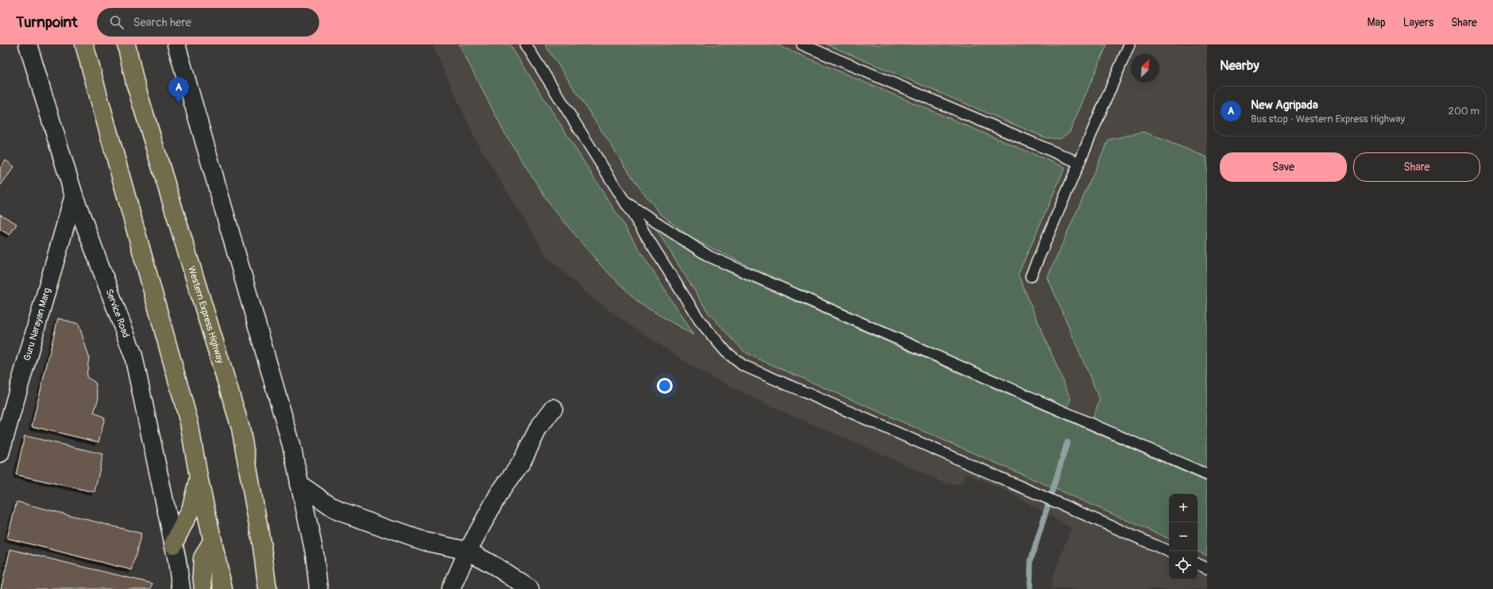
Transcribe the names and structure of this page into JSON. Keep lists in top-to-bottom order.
{
  "streets": {
    "highway": ["Western Express Highway"],
    "street": ["Service Road", "Guru Narayan Marg"]
  },
  "crossings": [
    ["Service Road", "Guru Narayan Marg"]
  ],
  "north": "top right",
  "page": {
    "header": "Turnpoint",
    "search": "Search here",
    "nav": ["Map", "Layers", "Share"],
    "heading": "Nearby",
    "pins": "A",
    "list": [
      {
        "mark": "A",
        "name": "New Agripada",
        "note": "Bus stop · Western Express Highway",
        "value": "200 m"
      }
    ],
    "buttons": ["Save", "Share"],
    "map_buttons": ["+", "−"]
  }
}
